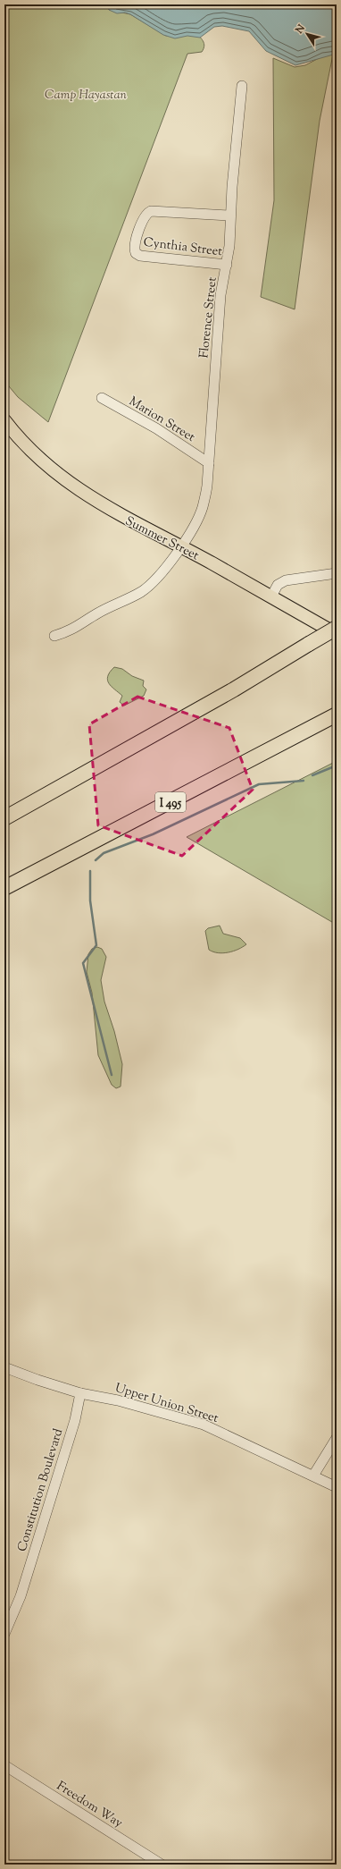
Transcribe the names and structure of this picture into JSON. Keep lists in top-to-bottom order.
{
  "streets": {
    "highway": ["I 495"],
    "main road": ["Summer Street"],
    "street": [
      "Cynthia Street",
      "Florence Street",
      "Marion Street",
      "Upper Union Street",
      "Constitution Boulevard",
      "Freedom Way"
    ]
  },
  "crossings": [
    ["Cynthia Street", "Florence Street"],
    ["Florence Street", "Marion Street"],
    ["Florence Street", "Summer Street"],
    ["Upper Union Street", "Constitution Boulevard"]
  ],
  "parks": ["Camp Hayastan"],
  "north": "top left"
}
